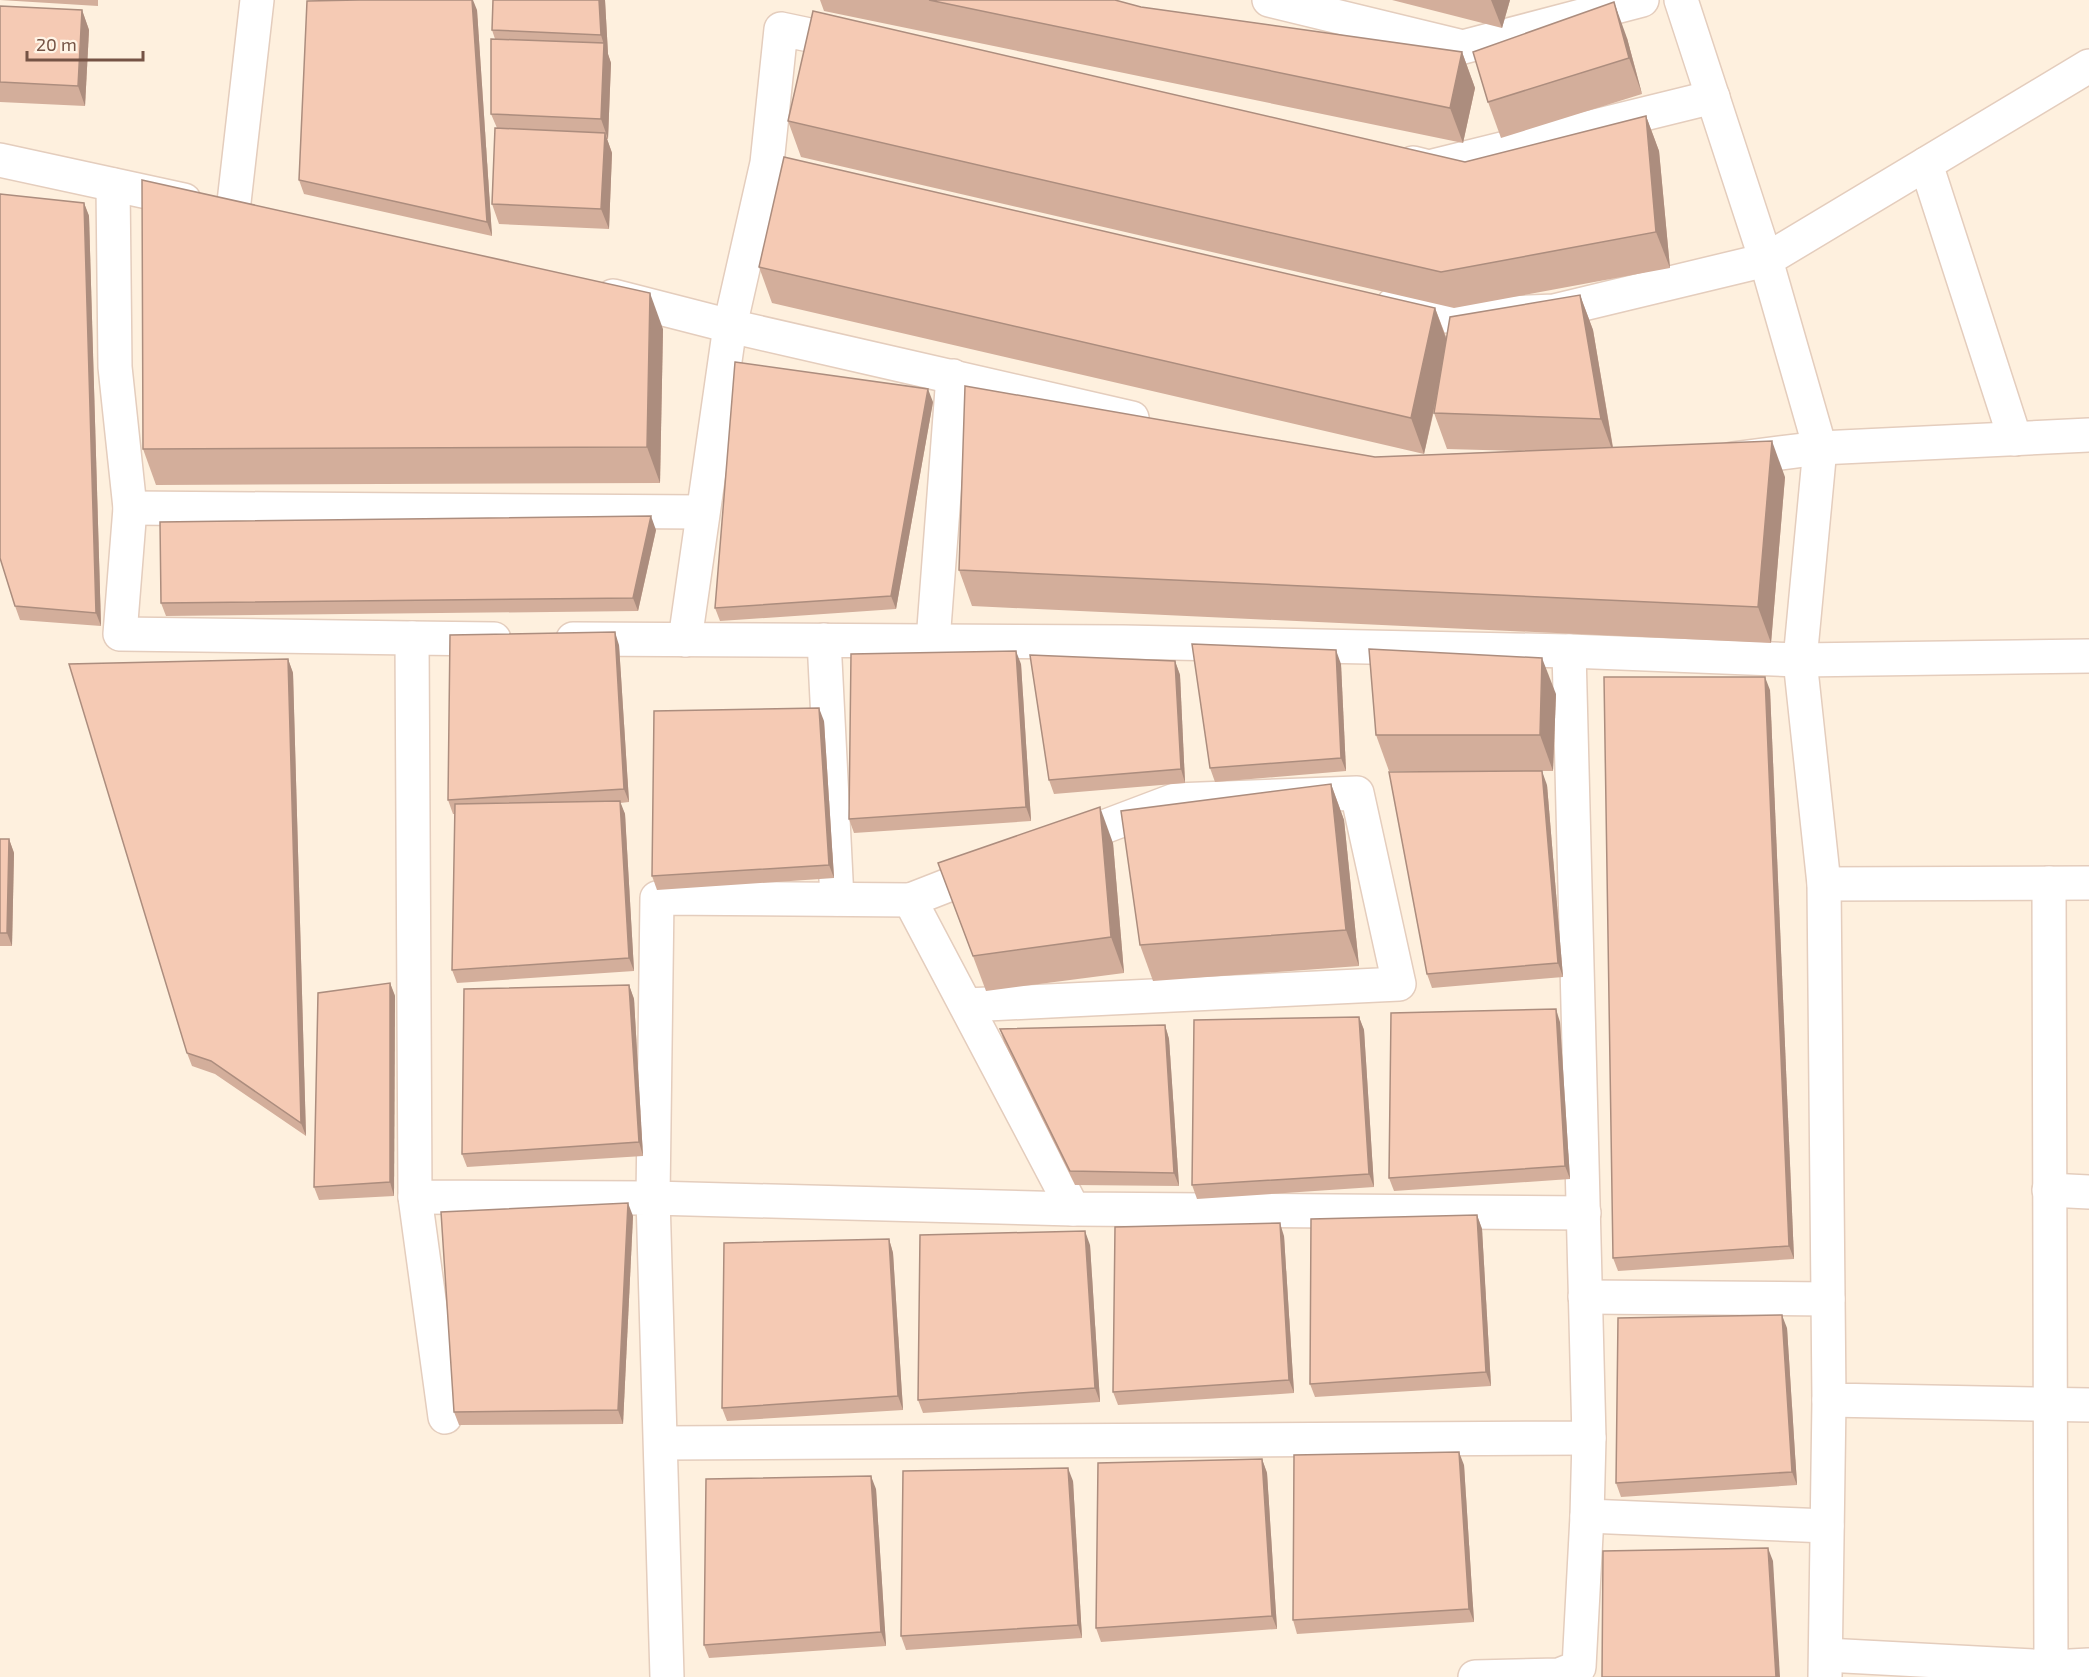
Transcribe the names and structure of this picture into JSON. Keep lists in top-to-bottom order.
{
  "scale_bar": "20 m"
}
